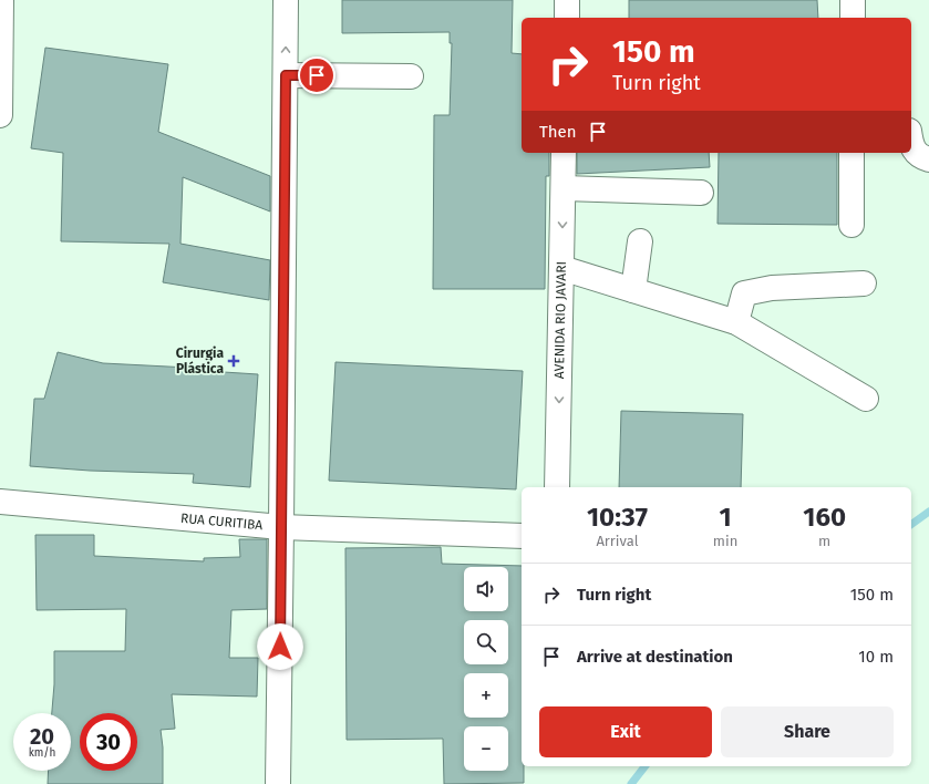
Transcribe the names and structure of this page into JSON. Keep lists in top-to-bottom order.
{
  "streets": {
    "street": ["AVENIDA RIO JAVARI", "RUA CURITIBA"]
  },
  "one_way": ["AVENIDA RIO JAVARI"],
  "places": {
    "health": ["Cirurgia Plástica"]
  },
  "page": {
    "turn": ["150 m", "Turn right"],
    "then": "Then",
    "eta": [
      "10:37",
      "Arrival",
      "1",
      "min",
      "160",
      "m"
    ],
    "list": [
      {
        "name": "Turn right",
        "value": "150 m"
      },
      {
        "name": "Arrive at destination",
        "value": "10 m"
      }
    ],
    "map_buttons": ["+", "−"],
    "buttons": ["Exit", "Share"],
    "speed": "20 km/h",
    "limit": "30"
  }
}
